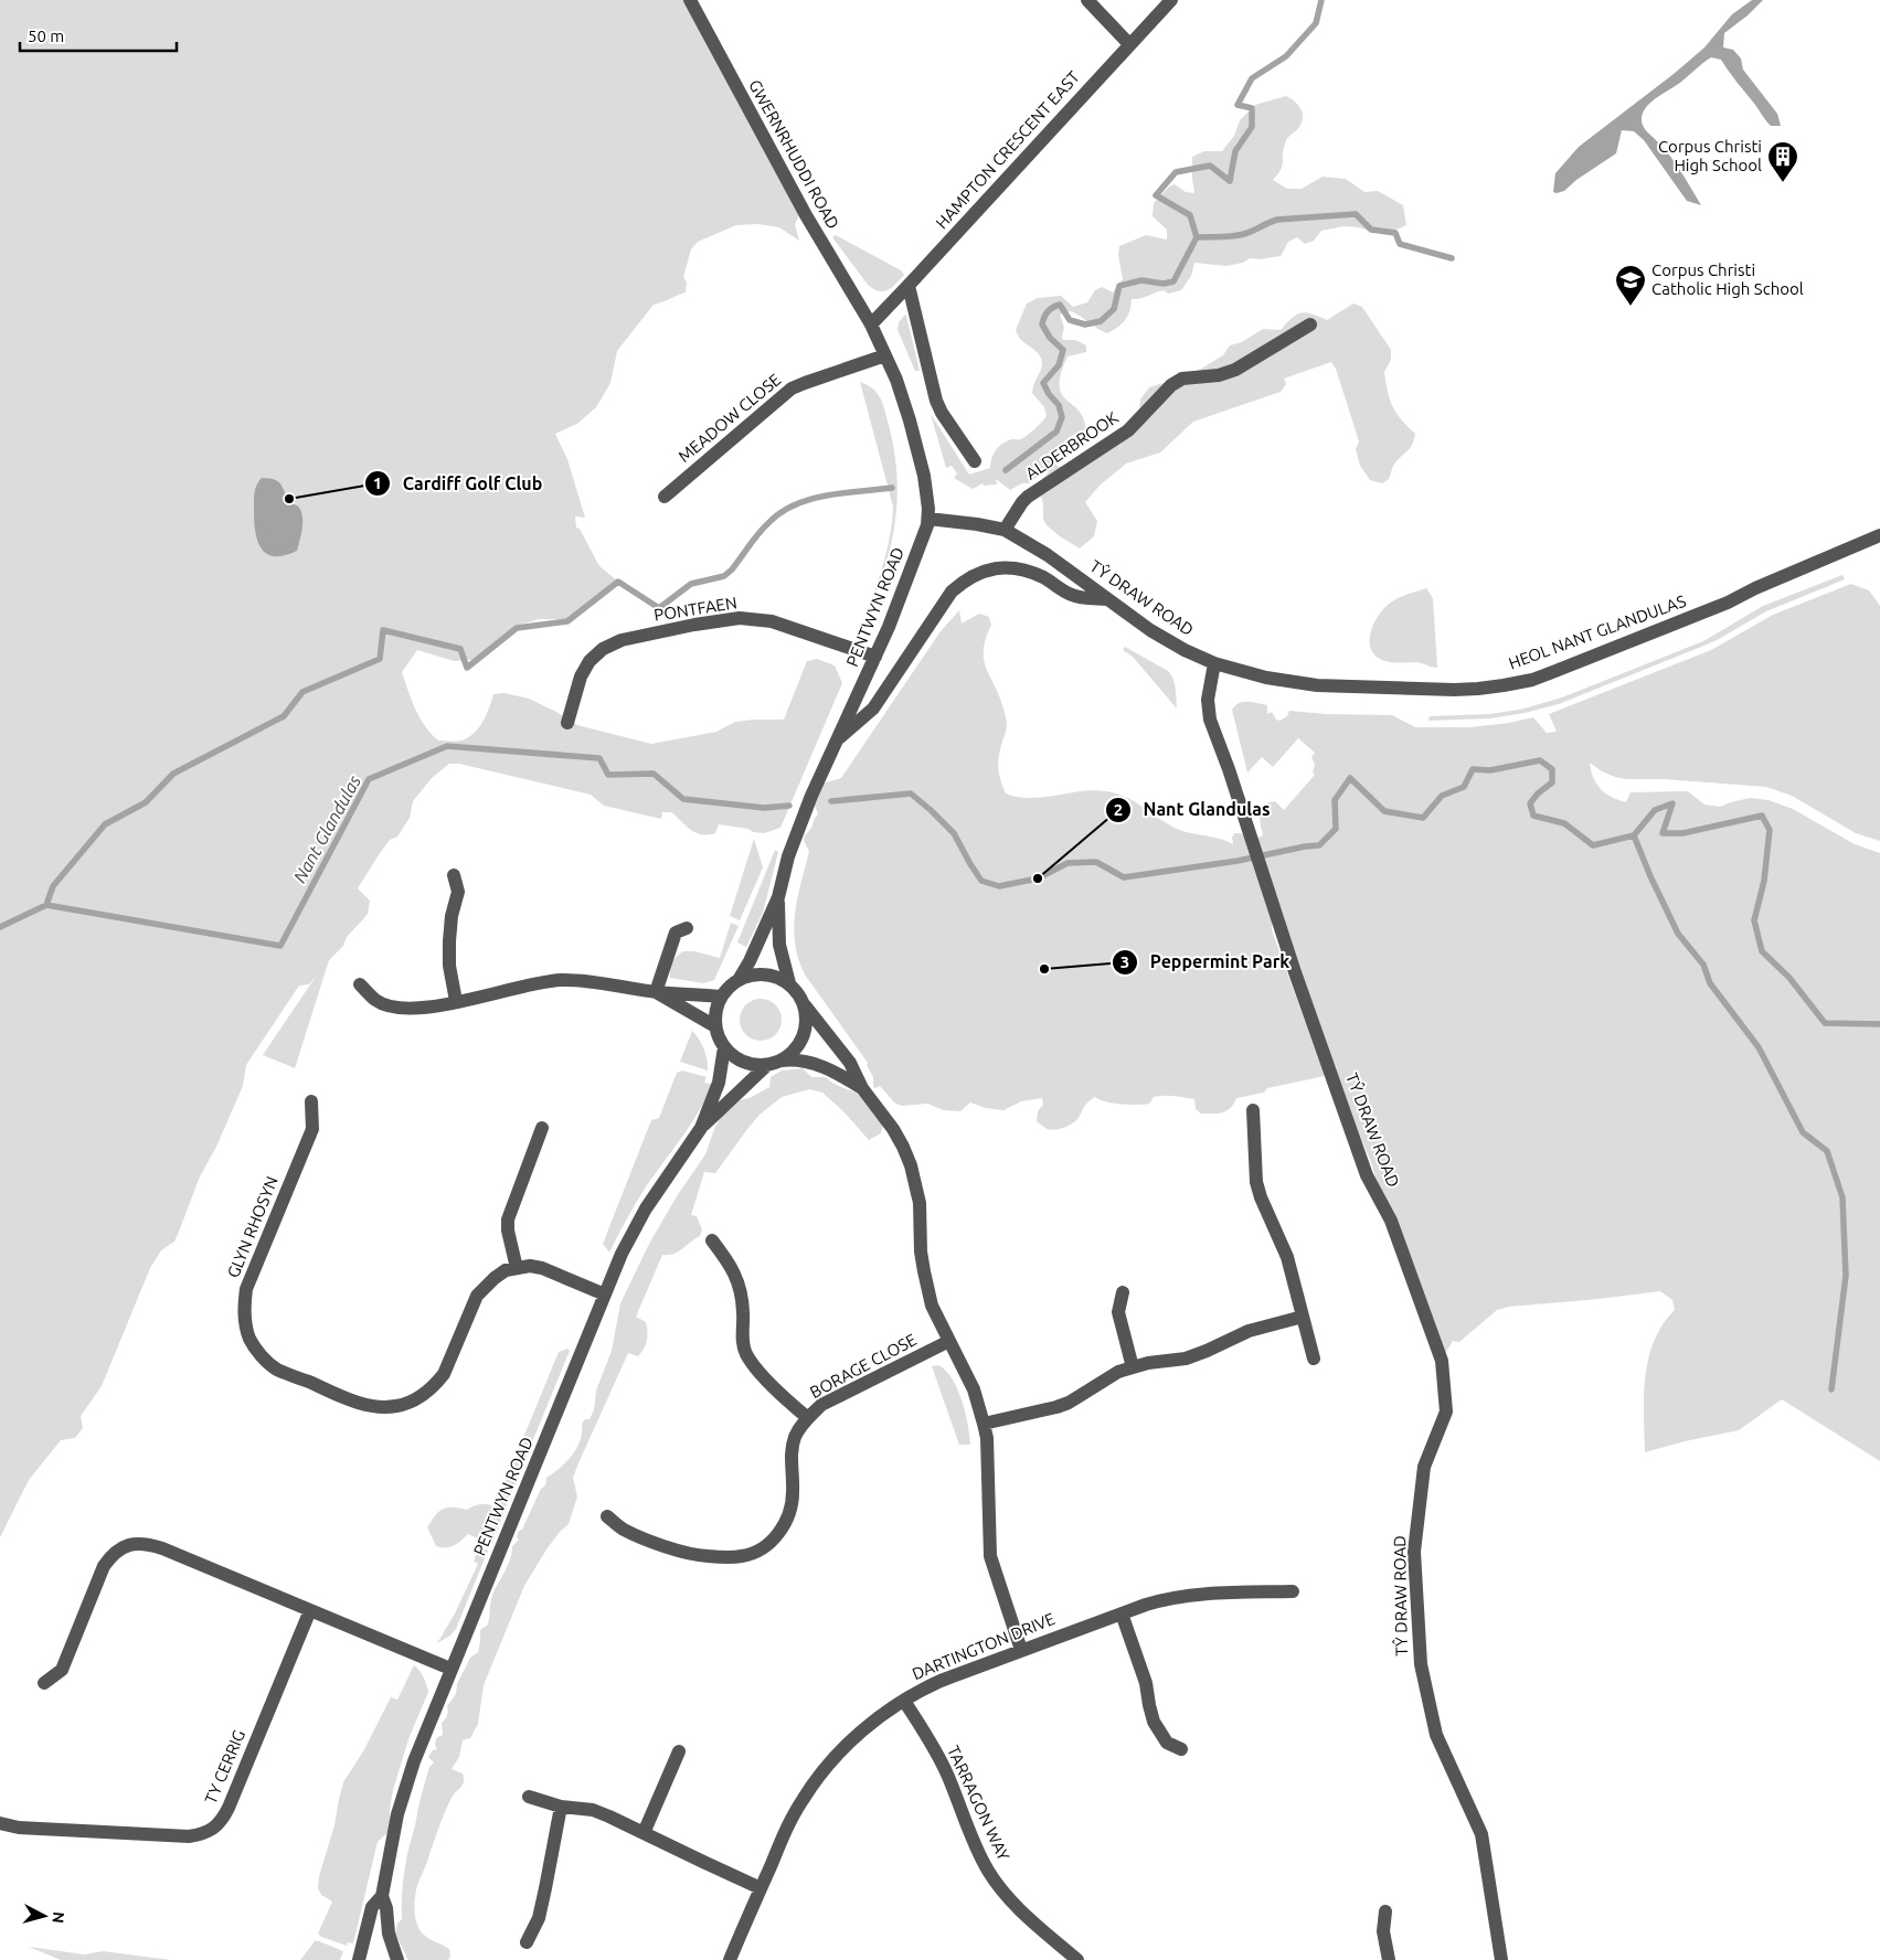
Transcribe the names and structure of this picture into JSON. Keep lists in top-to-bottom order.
{
  "streets": {
    "street": [
      "HAMPTON CRESCENT EAST",
      "GWERNRHUDDI ROAD",
      "MEADOW CLOSE",
      "ALDERBROOK",
      "TŶ DRAW ROAD",
      "PENTWYN ROAD",
      "PONTFAEN",
      "HEOL NANT GLANDULAS",
      "GLYN RHOSYN",
      "BORAGE CLOSE",
      "DARTINGTON DRIVE",
      "TY CERRIG",
      "TARRAGON WAY"
    ]
  },
  "crossings": [
    ["HAMPTON CRESCENT EAST", "GWERNRHUDDI ROAD"],
    ["HAMPTON CRESCENT EAST", "PENTWYN ROAD"],
    ["GWERNRHUDDI ROAD", "PENTWYN ROAD"],
    ["MEADOW CLOSE", "PENTWYN ROAD"],
    ["ALDERBROOK", "TŶ DRAW ROAD"],
    ["TŶ DRAW ROAD", "PENTWYN ROAD"],
    ["TŶ DRAW ROAD", "HEOL NANT GLANDULAS"],
    ["PENTWYN ROAD", "PONTFAEN"],
    ["PENTWYN ROAD", "GLYN RHOSYN"],
    ["DARTINGTON DRIVE", "TARRAGON WAY"]
  ],
  "water": ["Nant Glandulas"],
  "places": {
    "building": ["Corpus Christi High School"],
    "school or university": ["Corpus Christi Catholic High School"],
    "other": ["Cardiff Golf Club", "Nant Glandulas", "Peppermint Park"]
  },
  "scale_bar": "50 m",
  "north": "right"
}
